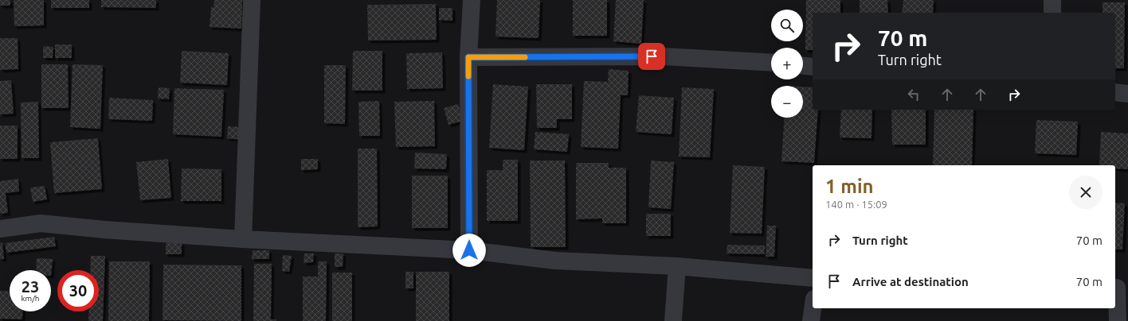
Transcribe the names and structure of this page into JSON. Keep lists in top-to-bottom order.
{
  "page": {
    "map_buttons": ["+", "−"],
    "turn": ["70 m", "Turn right"],
    "heading": ["1 min", "140 m · 15:09"],
    "list": [
      {
        "name": "Turn right",
        "value": "70 m"
      },
      {
        "name": "Arrive at destination",
        "value": "70 m"
      }
    ],
    "speed": "23 km/h",
    "limit": "30"
  }
}
